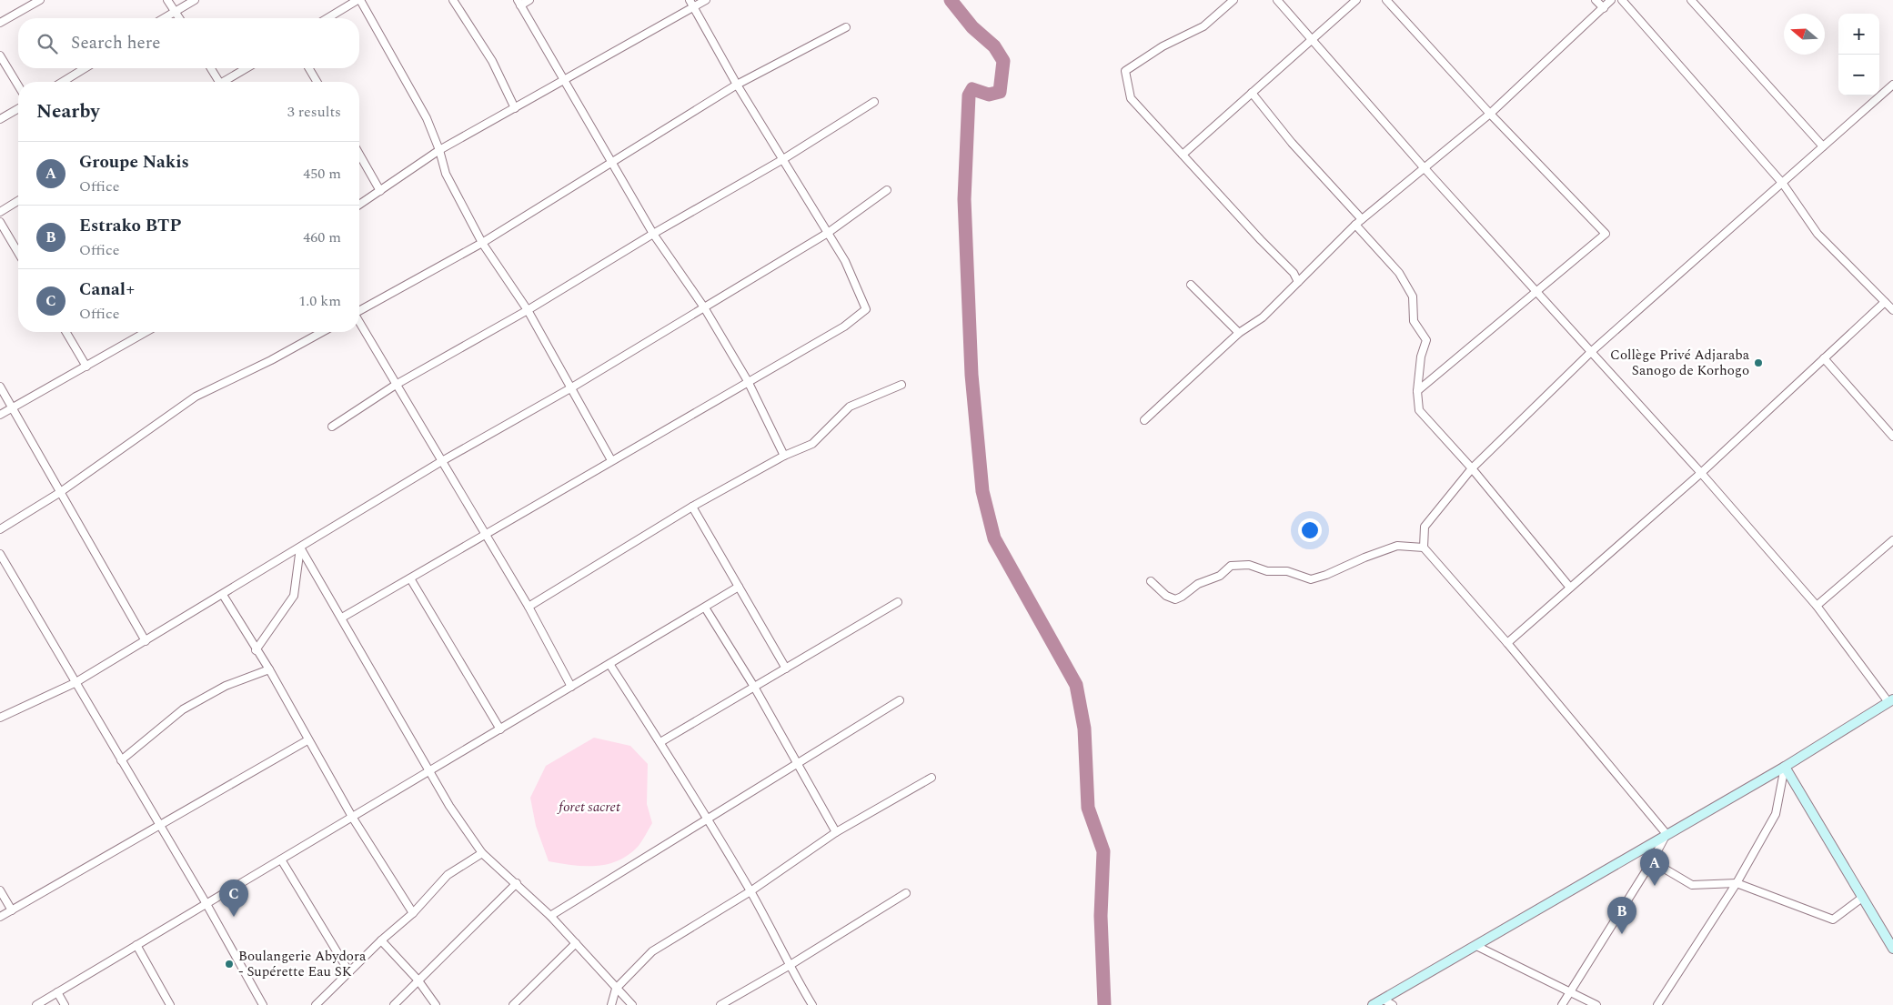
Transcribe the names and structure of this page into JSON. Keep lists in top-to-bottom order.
{
  "parks": ["foret sacret"],
  "places": ["Collège Privé Adjaraba Sanogo de Korhogo", "Boulangerie Abydora - Supérette Eau SK"],
  "north": "left",
  "page": {
    "map_buttons": ["+", "−"],
    "search": "Search here",
    "heading": ["Nearby", "3 results"],
    "list": [
      {
        "mark": "A",
        "name": "Groupe Nakis",
        "note": "Office",
        "value": "450 m"
      },
      {
        "mark": "B",
        "name": "Estrako BTP",
        "note": "Office",
        "value": "460 m"
      },
      {
        "mark": "C",
        "name": "Canal+",
        "note": "Office",
        "value": "1.0 km"
      }
    ],
    "pins": ["A", "C", "B"]
  }
}
